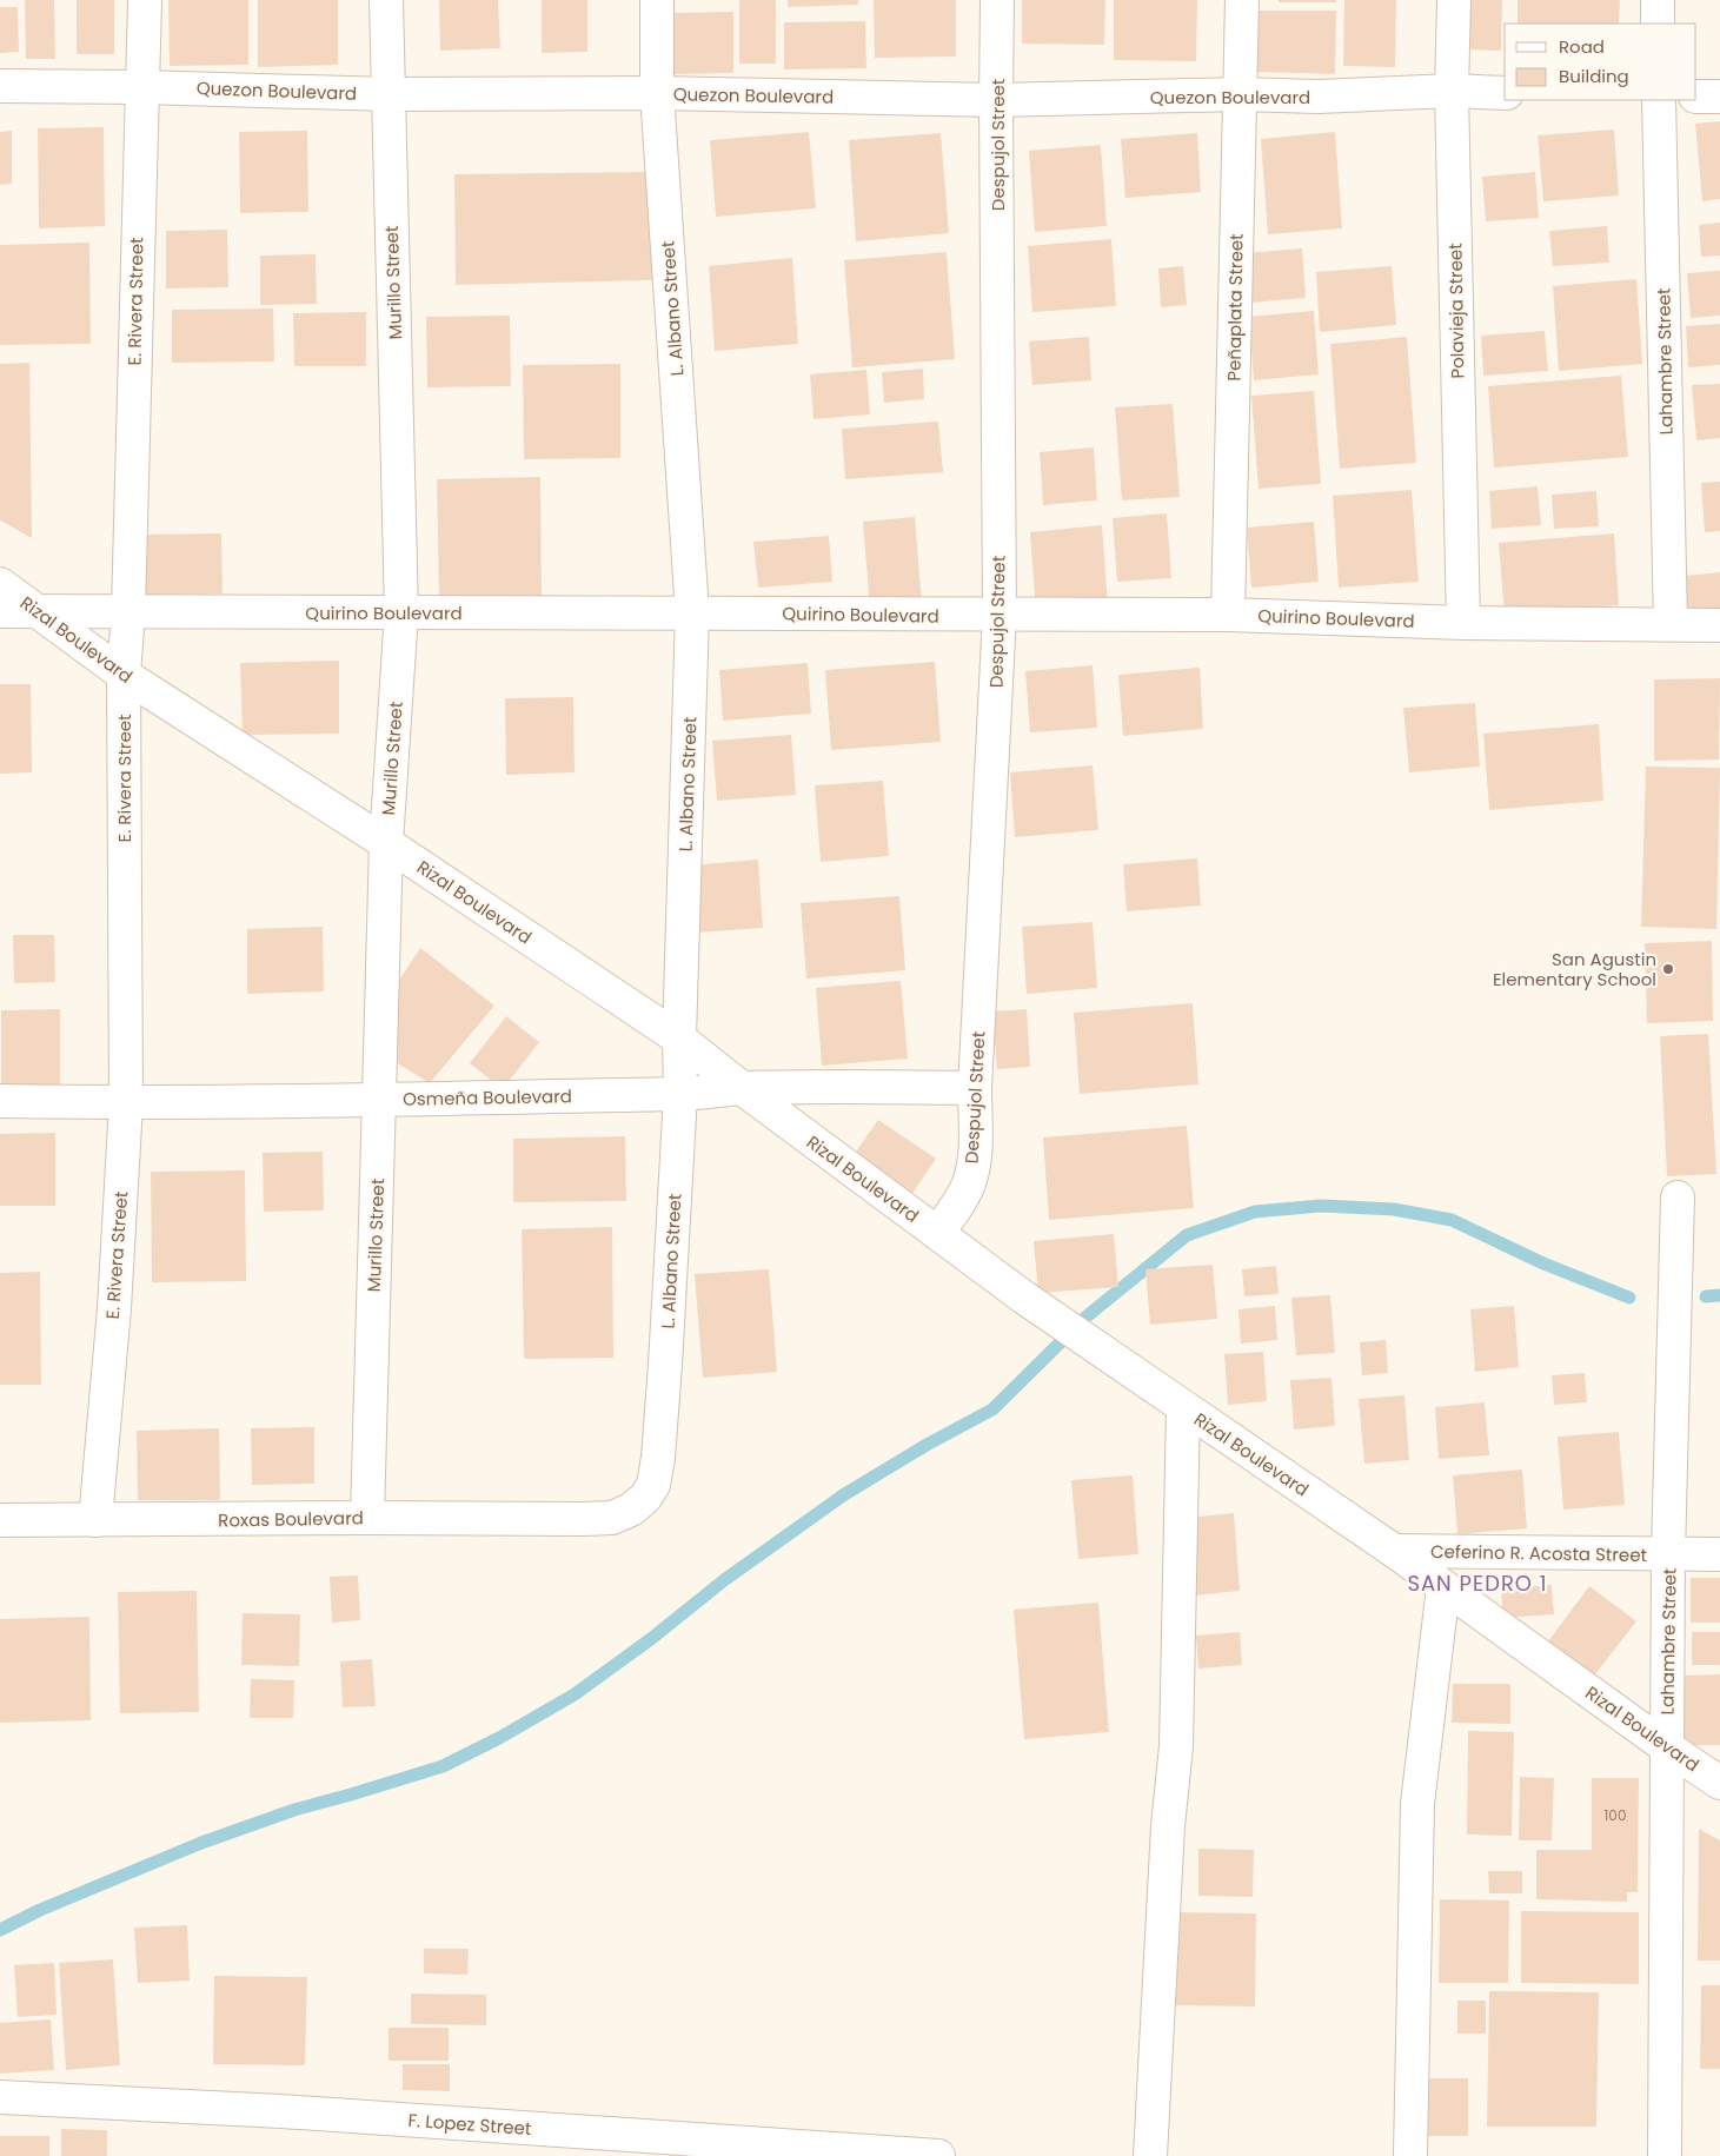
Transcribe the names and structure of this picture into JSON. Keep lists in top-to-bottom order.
{
  "streets": {
    "street": [
      "Quezon Boulevard",
      "Despujol Street",
      "Murillo Street",
      "E. Rivera Street",
      "Peñaplata Street",
      "L. Albano Street",
      "Polavieja Street",
      "Lahambre Street",
      "Quirino Boulevard",
      "Rizal Boulevard",
      "Osmeña Boulevard",
      "Roxas Boulevard",
      "Ceferino R. Acosta Street",
      "F. Lopez Street"
    ]
  },
  "crossings": [
    ["Quezon Boulevard", "Despujol Street"],
    ["Quezon Boulevard", "Murillo Street"],
    ["Quezon Boulevard", "E. Rivera Street"],
    ["Quezon Boulevard", "Peñaplata Street"],
    ["Quezon Boulevard", "L. Albano Street"],
    ["Quezon Boulevard", "Polavieja Street"],
    ["Despujol Street", "Quirino Boulevard"],
    ["Despujol Street", "Rizal Boulevard"],
    ["Despujol Street", "Osmeña Boulevard"],
    ["Murillo Street", "Quirino Boulevard"],
    ["Murillo Street", "Rizal Boulevard"],
    ["Murillo Street", "Osmeña Boulevard"],
    ["Murillo Street", "Roxas Boulevard"],
    ["E. Rivera Street", "Quirino Boulevard"],
    ["E. Rivera Street", "Rizal Boulevard"],
    ["E. Rivera Street", "Osmeña Boulevard"],
    ["E. Rivera Street", "Roxas Boulevard"],
    ["Peñaplata Street", "Quirino Boulevard"],
    ["L. Albano Street", "Quirino Boulevard"],
    ["L. Albano Street", "Rizal Boulevard"],
    ["L. Albano Street", "Osmeña Boulevard"],
    ["L. Albano Street", "Roxas Boulevard"],
    ["Polavieja Street", "Quirino Boulevard"],
    ["Lahambre Street", "Quirino Boulevard"],
    ["Lahambre Street", "Rizal Boulevard"],
    ["Lahambre Street", "Ceferino R. Acosta Street"],
    ["Quirino Boulevard", "Rizal Boulevard"],
    ["Rizal Boulevard", "Osmeña Boulevard"],
    ["Rizal Boulevard", "Ceferino R. Acosta Street"]
  ],
  "districts": ["SAN PEDRO 1"],
  "places": ["San Agustin Elementary School"],
  "house_numbers": ["100"],
  "legend": ["Road", "Building"]
}
